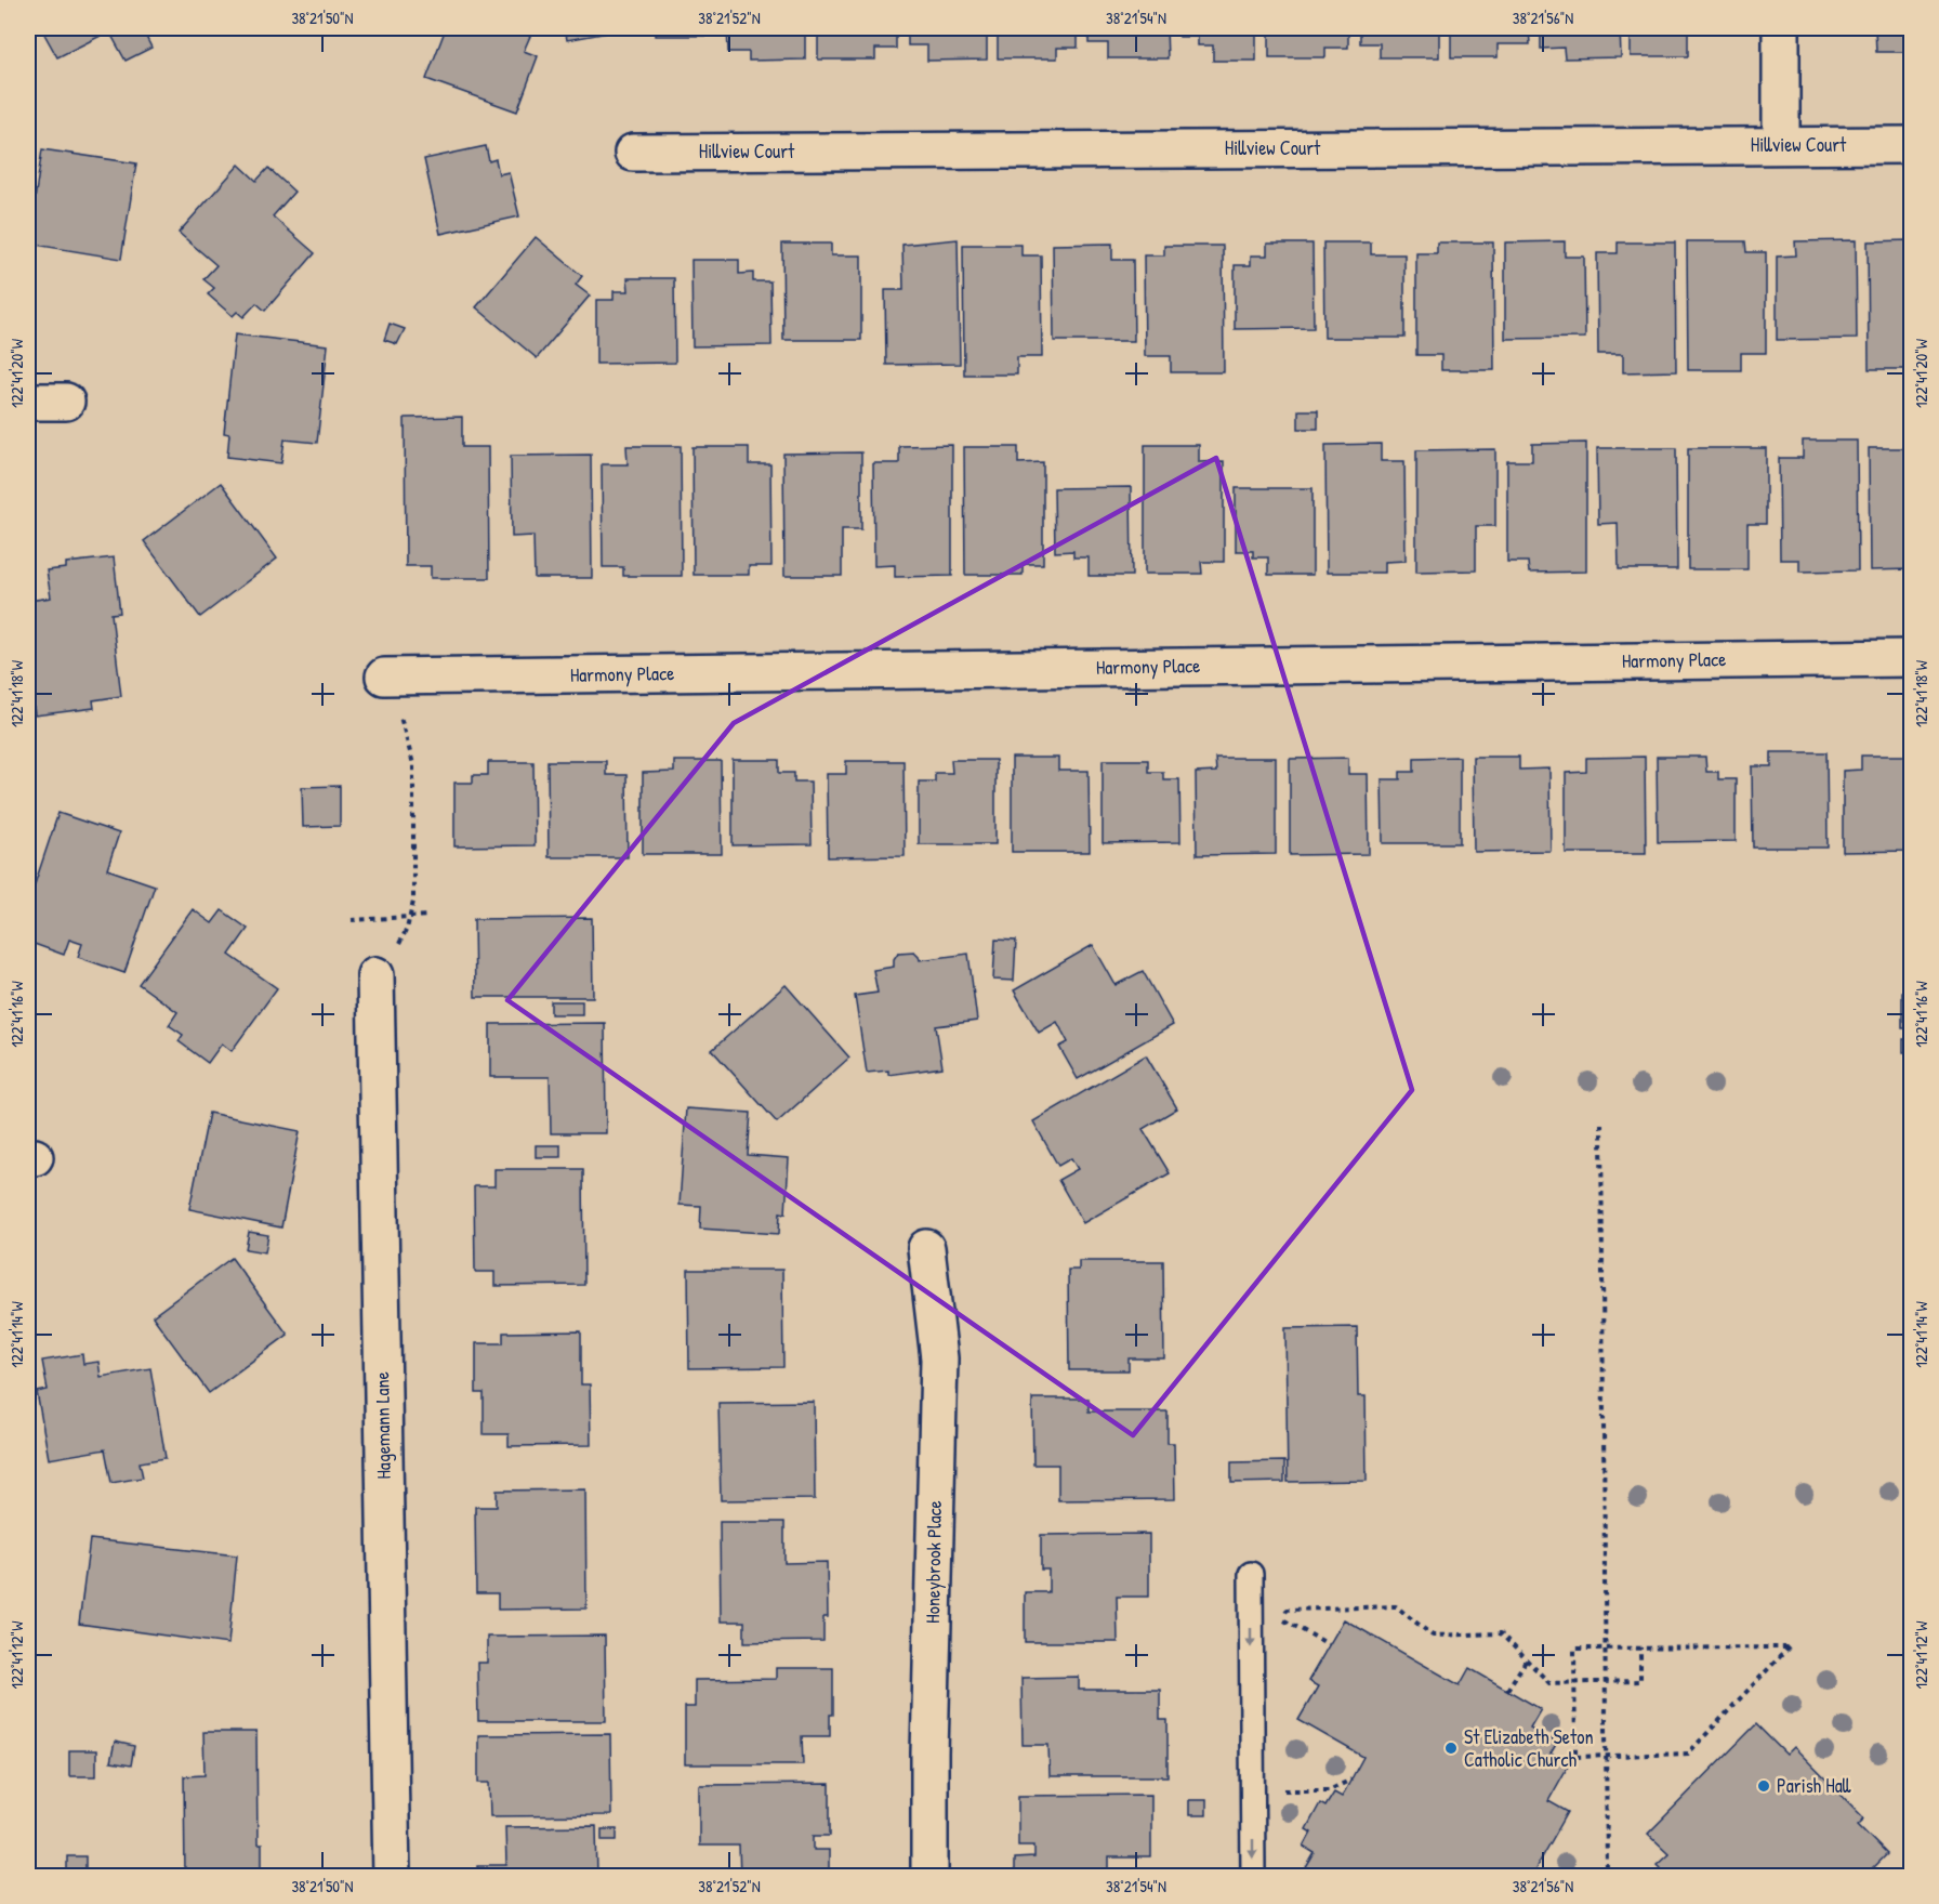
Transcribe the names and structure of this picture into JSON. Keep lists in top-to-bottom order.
{
  "streets": {
    "street": [
      "Hillview Court",
      "Harmony Place",
      "Hagemann Lane",
      "Honeybrook Place"
    ]
  },
  "places": ["St Elizabeth Seton Catholic Church", "Parish Hall"],
  "coordinates": [
    "38°21'50\"N",
    "38°21'52\"N",
    "38°21'54\"N",
    "38°21'56\"N",
    "122°41'20\"W",
    "122°41'18\"W",
    "122°41'16\"W",
    "122°41'14\"W",
    "122°41'12\"W"
  ]
}
